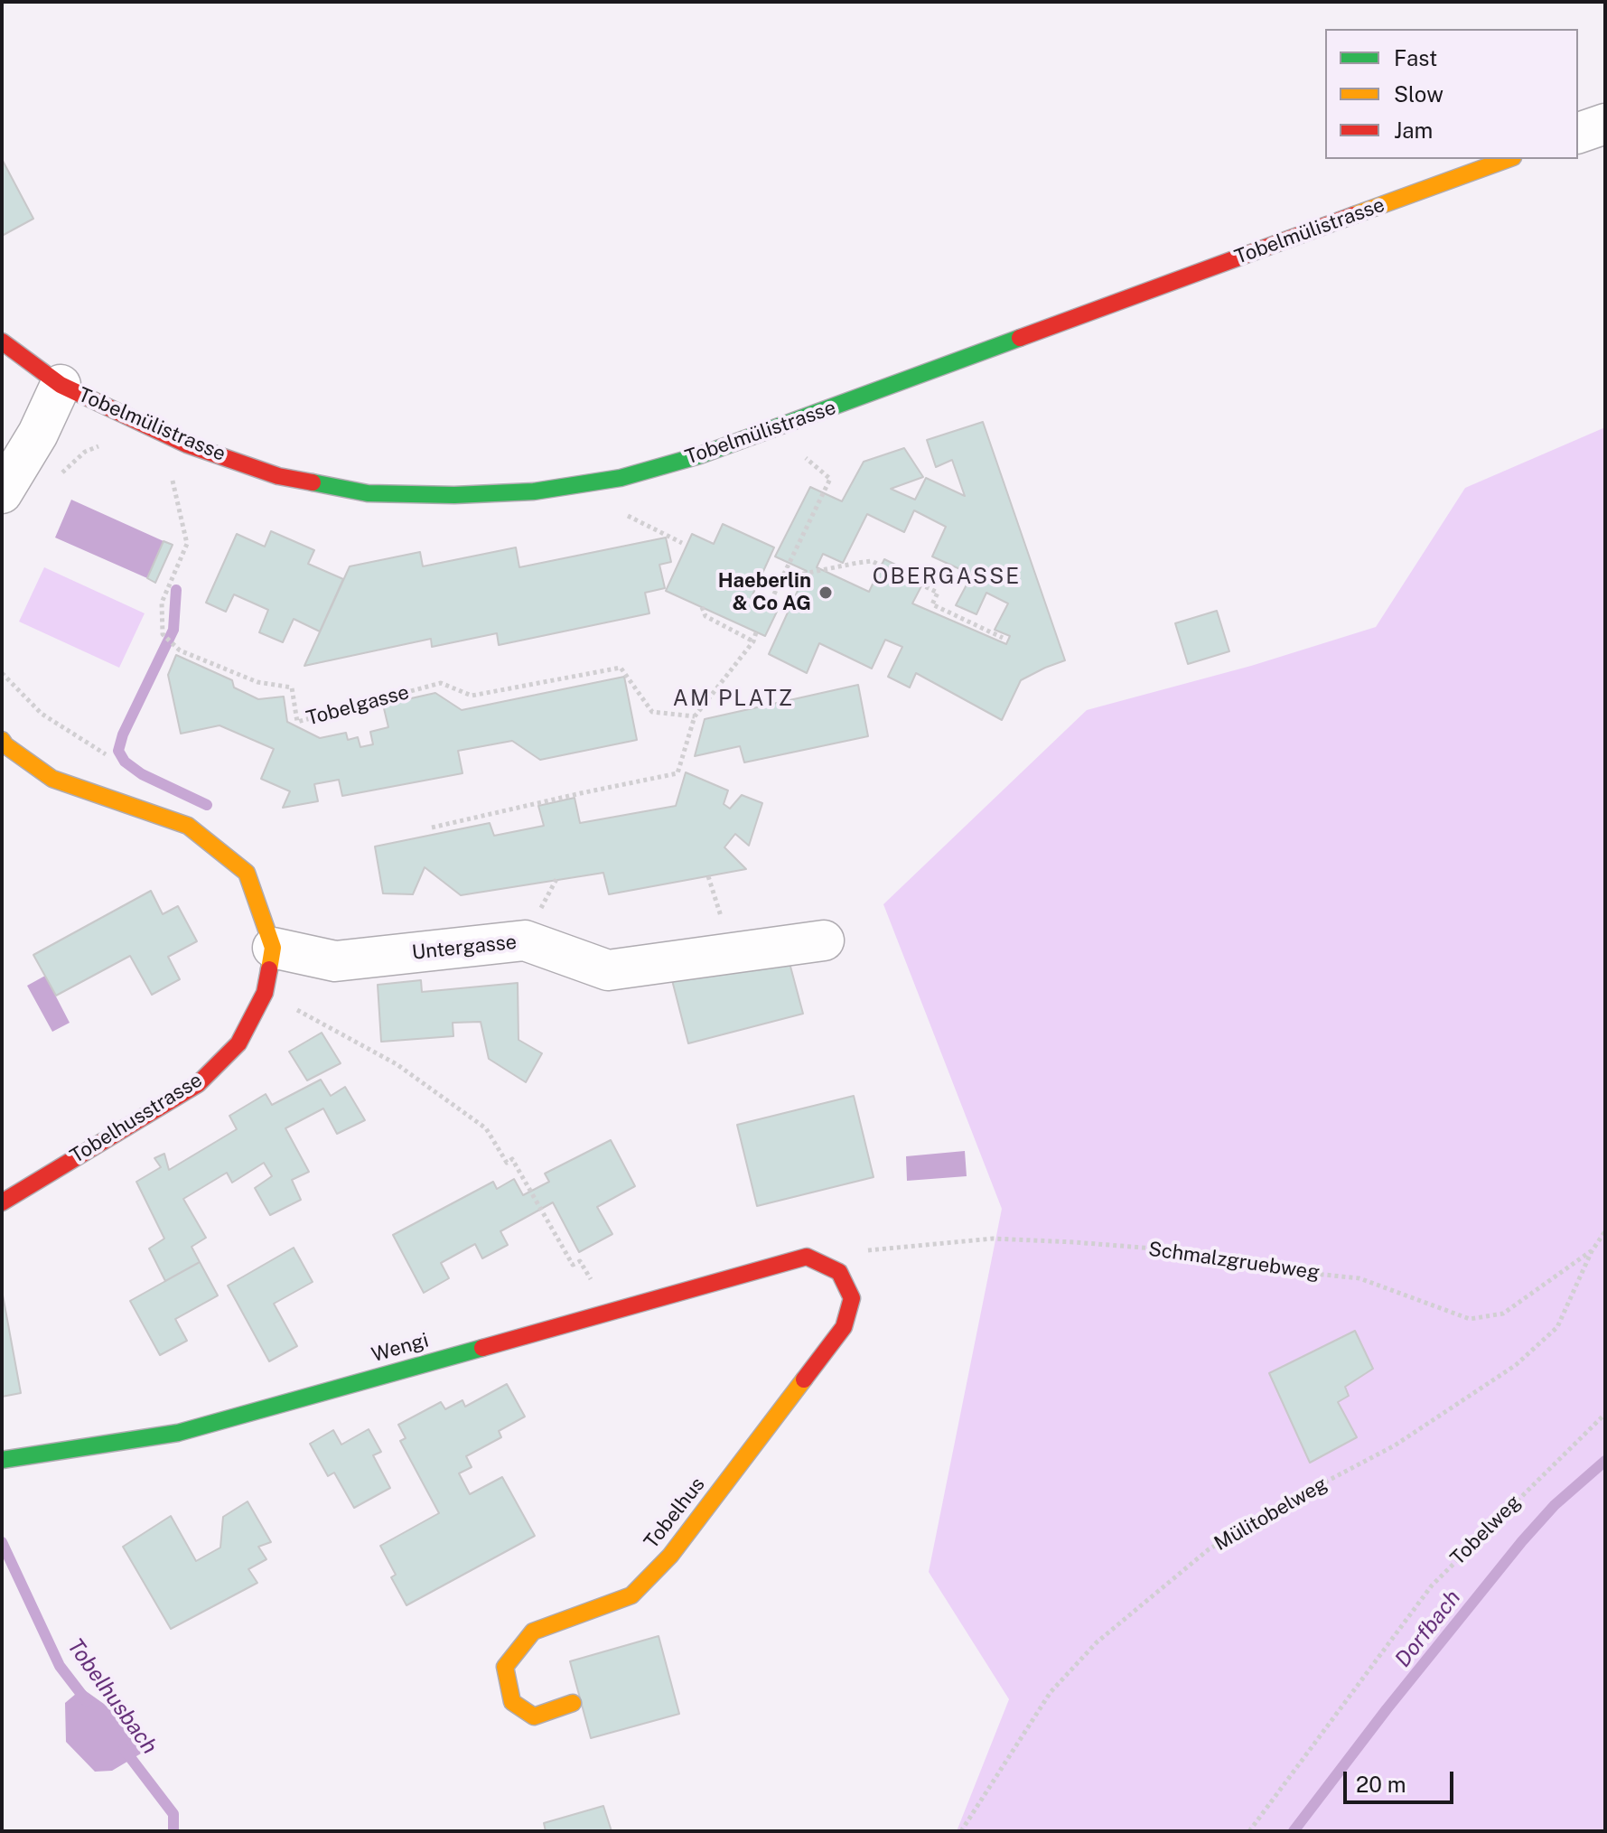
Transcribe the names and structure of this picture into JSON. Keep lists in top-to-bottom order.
{
  "streets": {
    "street": [
      "Tobelmülistrasse",
      "Untergasse",
      "Tobelhusstrasse",
      "Wengi",
      "Tobelhus"
    ],
    "path": [
      "Tobelgasse",
      "Schmalzgruebweg",
      "Mülitobelweg",
      "Tobelweg"
    ]
  },
  "crossings": [
    ["Untergasse", "Tobelhusstrasse"],
    ["Schmalzgruebweg", "Mülitobelweg"],
    ["Wengi", "Tobelhus"]
  ],
  "districts": ["OBERGASSE", "AM PLATZ"],
  "water": ["Dorfbach", "Tobelhusbach"],
  "places": ["Haeberlin & Co AG"],
  "legend": ["Fast", "Slow", "Jam"],
  "scale_bar": "20 m"
}
